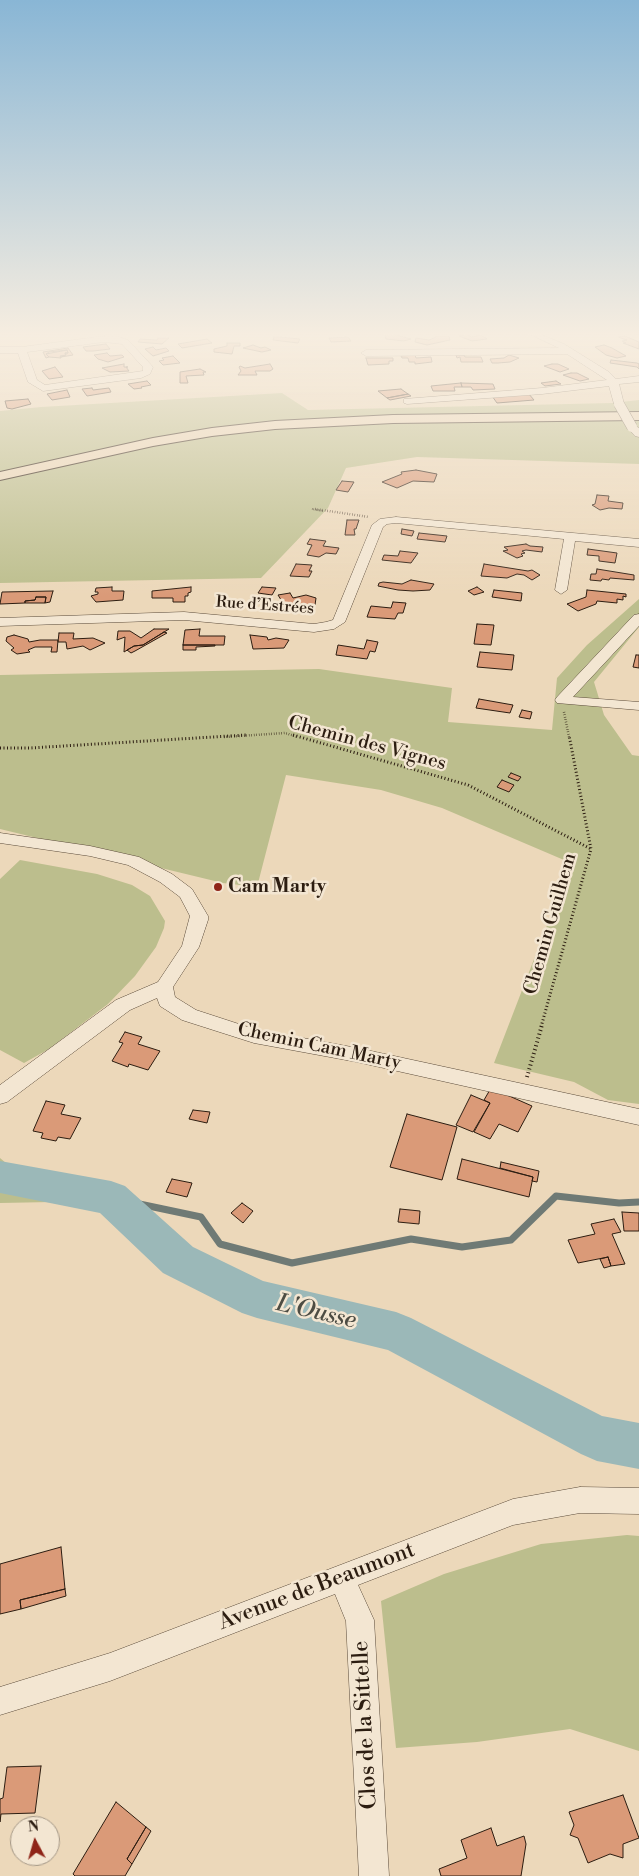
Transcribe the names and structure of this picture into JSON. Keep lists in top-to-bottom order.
{
  "streets": {
    "street": [
      "Rue d’Estrées",
      "Chemin Cam Marty",
      "Avenue de Beaumont",
      "Clos de la Sittelle"
    ],
    "path": ["Chemin des Vignes", "Chemin Guilhem"]
  },
  "crossings": [
    ["Chemin des Vignes", "Chemin Guilhem"],
    ["Chemin Guilhem", "Chemin Cam Marty"],
    ["Avenue de Beaumont", "Clos de la Sittelle"]
  ],
  "water": ["L'Ousse"],
  "places": ["Cam Marty"],
  "north": "top"
}
